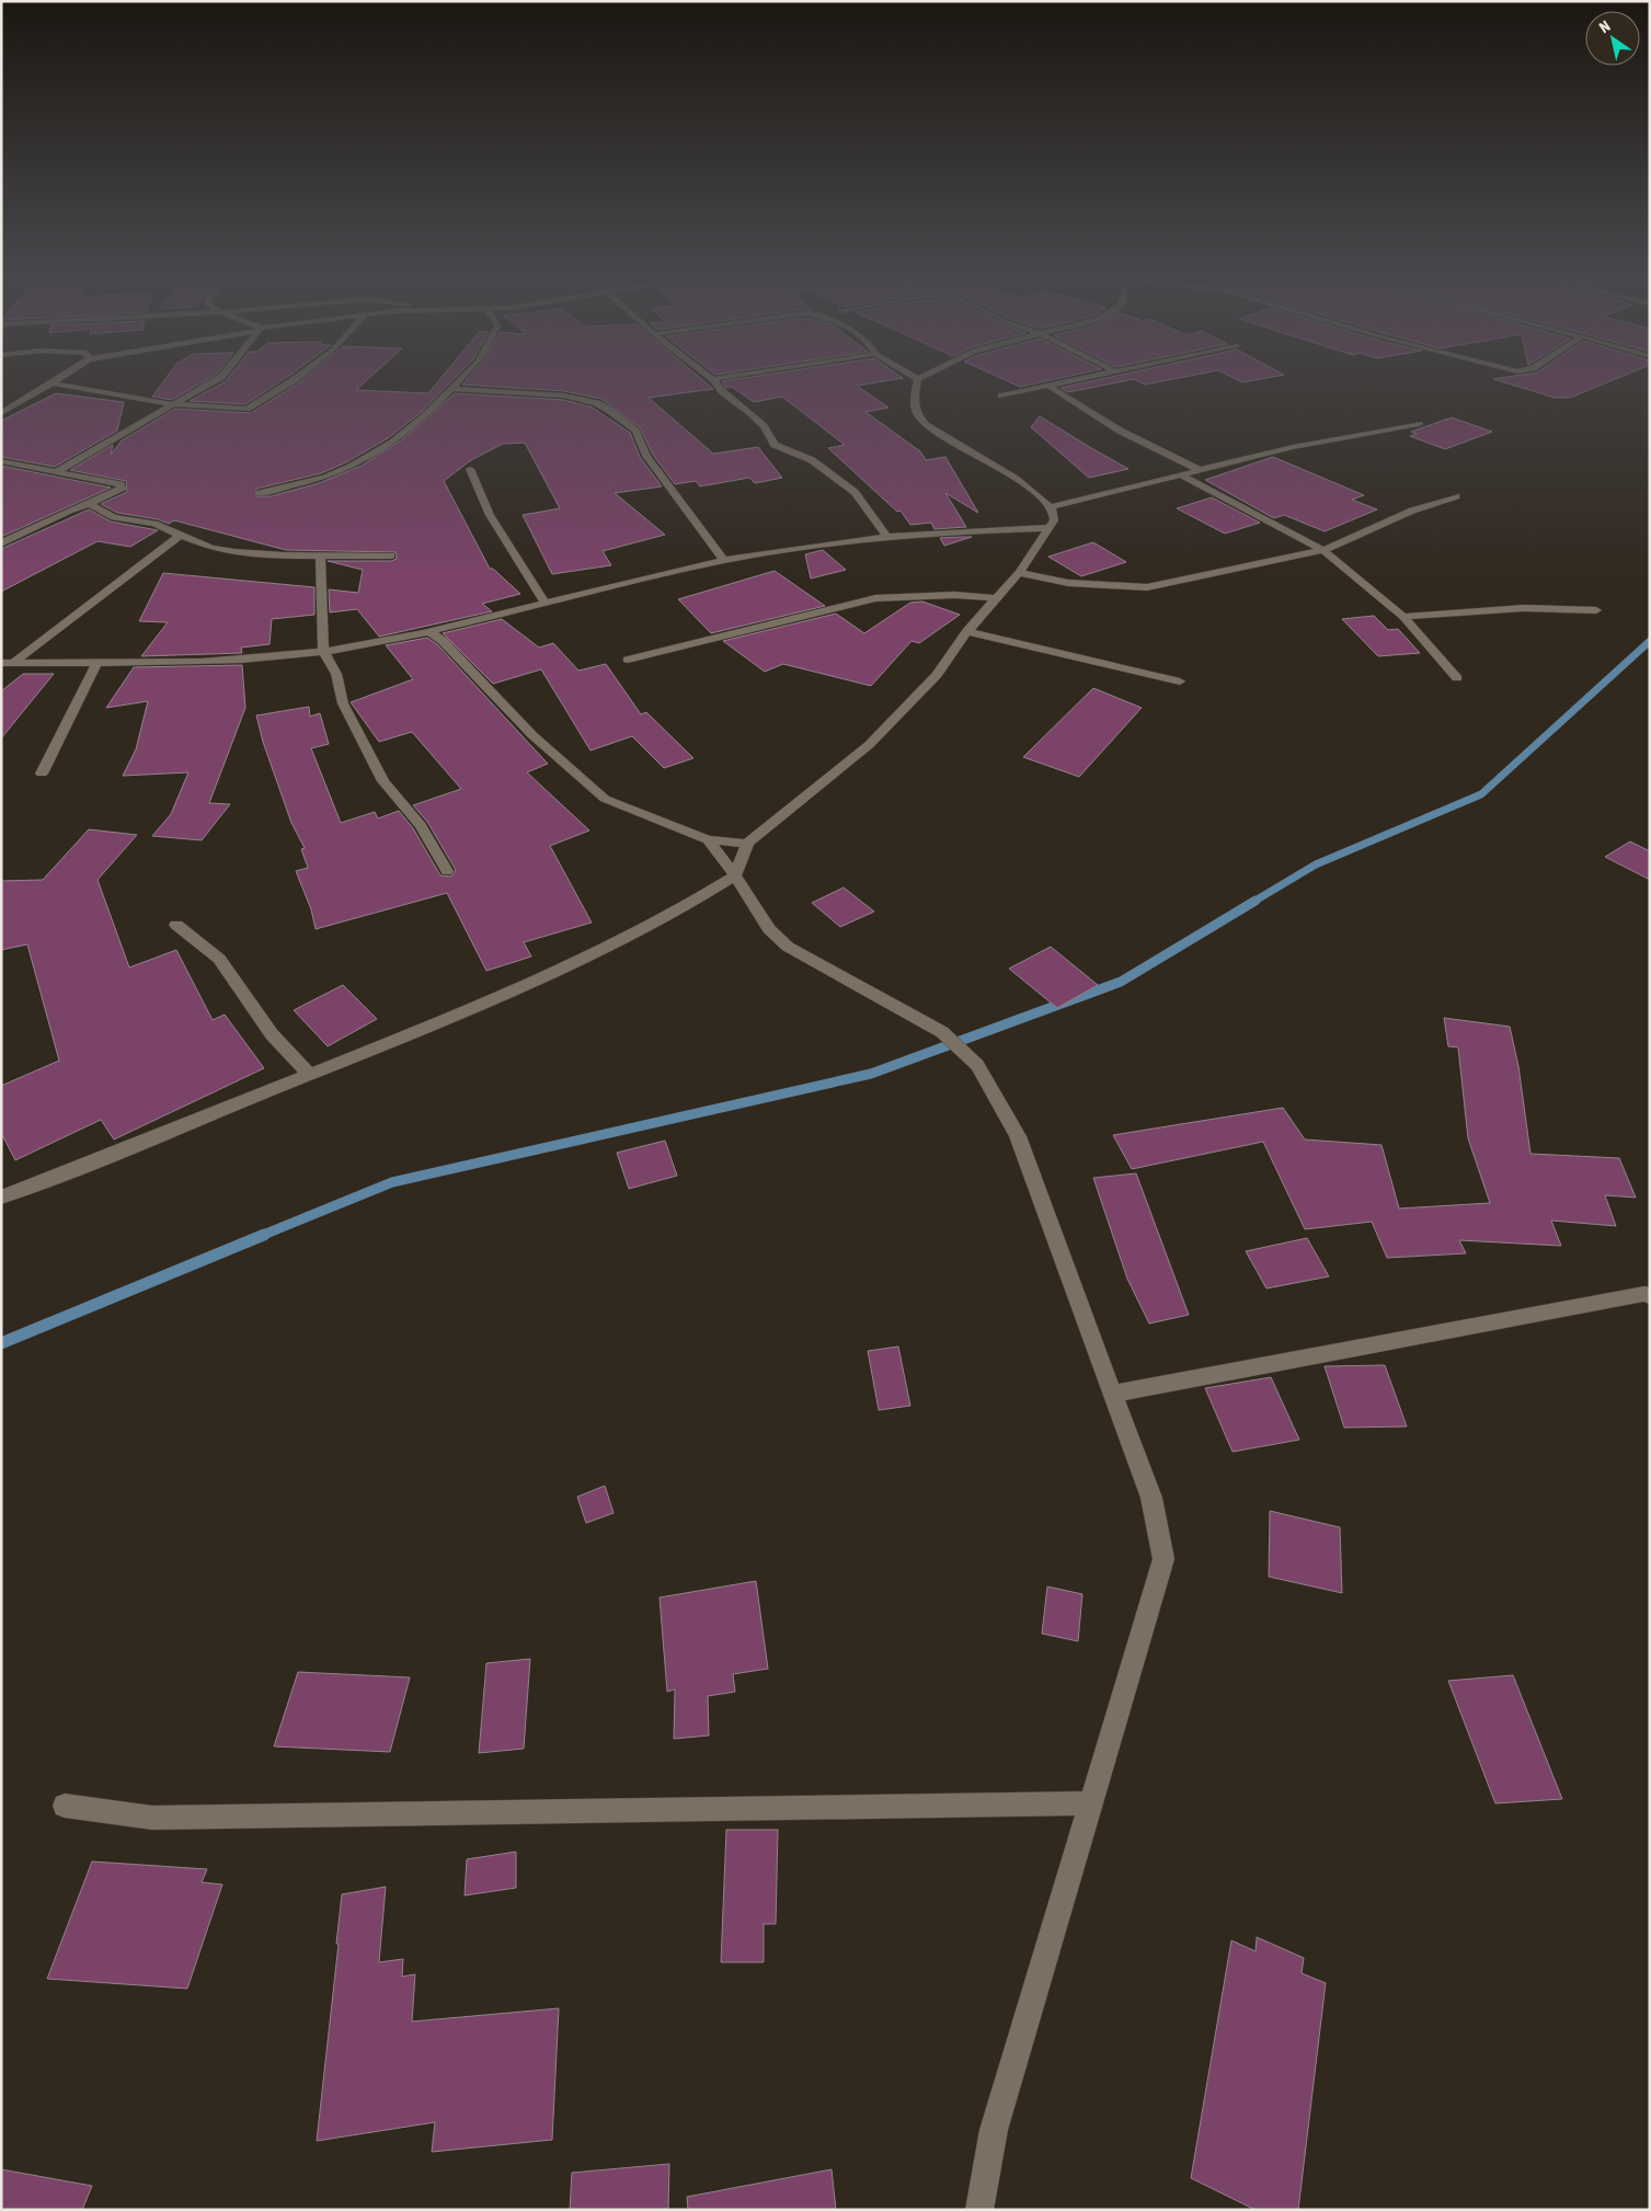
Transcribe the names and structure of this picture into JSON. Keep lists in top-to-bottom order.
{
  "north": "top left"
}
